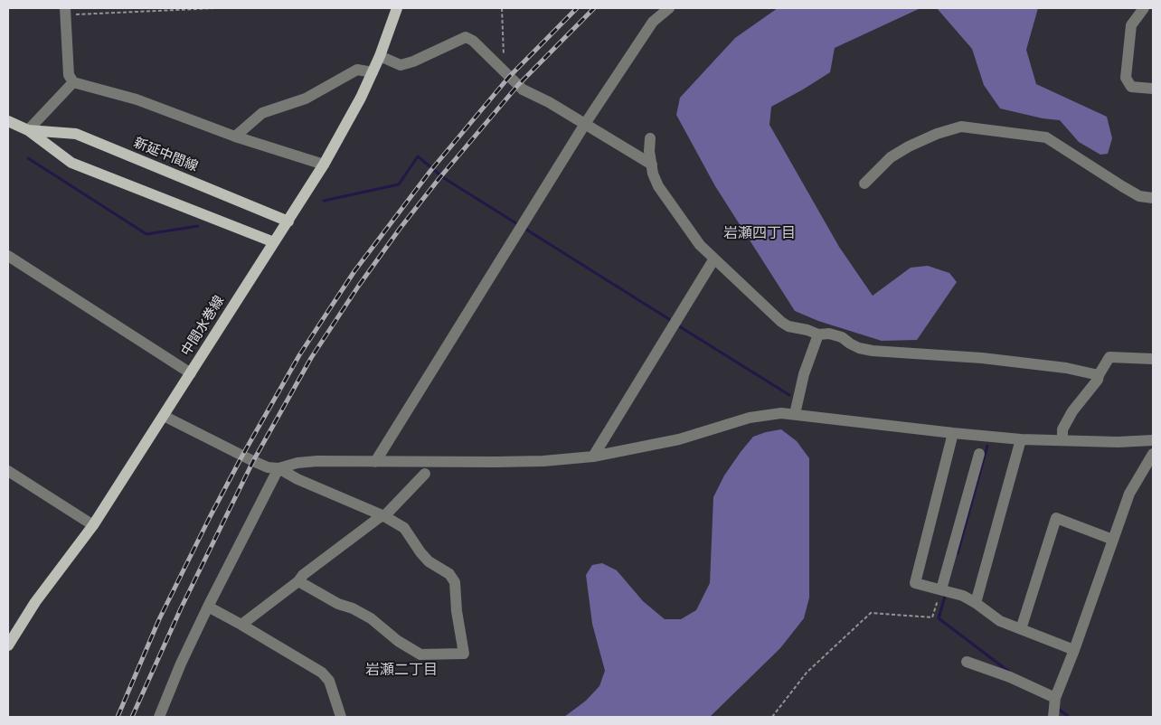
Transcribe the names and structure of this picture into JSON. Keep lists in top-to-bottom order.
{
  "streets": {
    "main road": ["新延中間線", "中間水巻線"]
  },
  "crossings": [
    ["新延中間線", "中間水巻線"]
  ],
  "districts": ["岩瀬四丁目", "岩瀬二丁目"]
}
